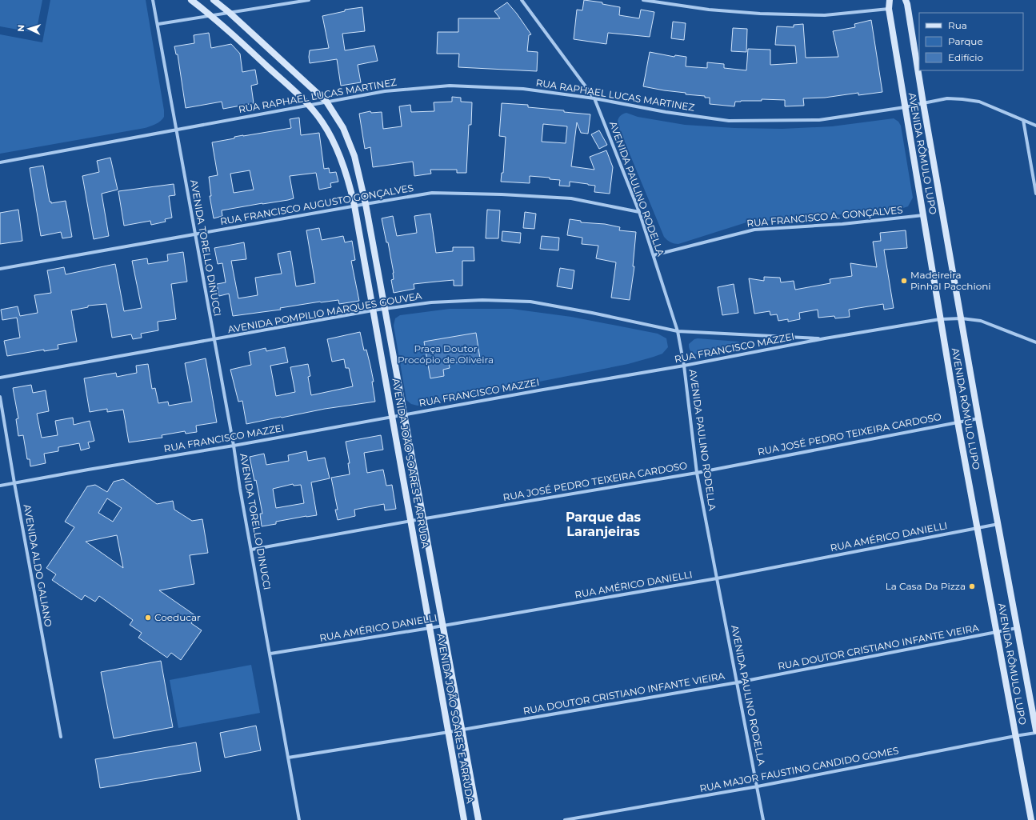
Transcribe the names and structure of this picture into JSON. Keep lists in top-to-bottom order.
{
  "streets": {
    "street": [
      "RUA RAPHAEL LUCAS MARTINEZ",
      "AVENIDA RÔMULO LUPO",
      "AVENIDA PAULINO RODELLA",
      "RUA FRANCISCO AUGUSTO GONÇALVES",
      "RUA FRANCISCO A. GONÇALVES",
      "AVENIDA TORELLO DINUCCI",
      "AVENIDA POMPILIO MARQUES GOUVEA",
      "RUA FRANCISCO MAZZEI",
      "RUA JOSÉ PEDRO TEIXEIRA CARDOSO",
      "AVENIDA JOÃO SOARES E ARRUDA",
      "RUA AMÉRICO DANIELLI",
      "AVENIDA ALDO GALIANO",
      "RUA DOUTOR CRISTIANO INFANTE VIEIRA",
      "RUA MAJOR FAUSTINO CANDIDO GOMES"
    ]
  },
  "crossings": [
    ["RUA RAPHAEL LUCAS MARTINEZ", "AVENIDA RÔMULO LUPO"],
    ["RUA RAPHAEL LUCAS MARTINEZ", "AVENIDA PAULINO RODELLA"],
    ["RUA RAPHAEL LUCAS MARTINEZ", "AVENIDA TORELLO DINUCCI"],
    ["RUA RAPHAEL LUCAS MARTINEZ", "AVENIDA JOÃO SOARES E ARRUDA"],
    ["AVENIDA RÔMULO LUPO", "RUA FRANCISCO A. GONÇALVES"],
    ["AVENIDA RÔMULO LUPO", "RUA FRANCISCO MAZZEI"],
    ["AVENIDA RÔMULO LUPO", "RUA JOSÉ PEDRO TEIXEIRA CARDOSO"],
    ["AVENIDA RÔMULO LUPO", "RUA AMÉRICO DANIELLI"],
    ["AVENIDA RÔMULO LUPO", "RUA DOUTOR CRISTIANO INFANTE VIEIRA"],
    ["AVENIDA RÔMULO LUPO", "RUA MAJOR FAUSTINO CANDIDO GOMES"],
    ["AVENIDA PAULINO RODELLA", "RUA FRANCISCO AUGUSTO GONÇALVES"],
    ["AVENIDA PAULINO RODELLA", "RUA FRANCISCO A. GONÇALVES"],
    ["AVENIDA PAULINO RODELLA", "AVENIDA POMPILIO MARQUES GOUVEA"],
    ["AVENIDA PAULINO RODELLA", "RUA FRANCISCO MAZZEI"],
    ["AVENIDA PAULINO RODELLA", "RUA JOSÉ PEDRO TEIXEIRA CARDOSO"],
    ["AVENIDA PAULINO RODELLA", "RUA AMÉRICO DANIELLI"],
    ["AVENIDA PAULINO RODELLA", "RUA DOUTOR CRISTIANO INFANTE VIEIRA"],
    ["AVENIDA PAULINO RODELLA", "RUA MAJOR FAUSTINO CANDIDO GOMES"],
    ["RUA FRANCISCO AUGUSTO GONÇALVES", "AVENIDA TORELLO DINUCCI"],
    ["RUA FRANCISCO AUGUSTO GONÇALVES", "AVENIDA JOÃO SOARES E ARRUDA"],
    ["AVENIDA TORELLO DINUCCI", "AVENIDA POMPILIO MARQUES GOUVEA"],
    ["AVENIDA TORELLO DINUCCI", "RUA FRANCISCO MAZZEI"],
    ["AVENIDA TORELLO DINUCCI", "RUA JOSÉ PEDRO TEIXEIRA CARDOSO"],
    ["AVENIDA TORELLO DINUCCI", "RUA AMÉRICO DANIELLI"],
    ["AVENIDA TORELLO DINUCCI", "RUA DOUTOR CRISTIANO INFANTE VIEIRA"],
    ["AVENIDA POMPILIO MARQUES GOUVEA", "RUA FRANCISCO MAZZEI"],
    ["AVENIDA POMPILIO MARQUES GOUVEA", "AVENIDA JOÃO SOARES E ARRUDA"],
    ["RUA FRANCISCO MAZZEI", "AVENIDA JOÃO SOARES E ARRUDA"],
    ["RUA FRANCISCO MAZZEI", "AVENIDA ALDO GALIANO"],
    ["RUA JOSÉ PEDRO TEIXEIRA CARDOSO", "AVENIDA JOÃO SOARES E ARRUDA"],
    ["AVENIDA JOÃO SOARES E ARRUDA", "RUA AMÉRICO DANIELLI"],
    ["AVENIDA JOÃO SOARES E ARRUDA", "RUA DOUTOR CRISTIANO INFANTE VIEIRA"]
  ],
  "districts": ["Parque das Laranjeiras"],
  "parks": ["Praça Doutor Procópio de Oliveira"],
  "places": ["Madeireira Pinhal Pacchioni", "La Casa Da Pizza", "Coeducar"],
  "legend": ["Rua", "Parque", "Edifício"],
  "north": "left"
}
